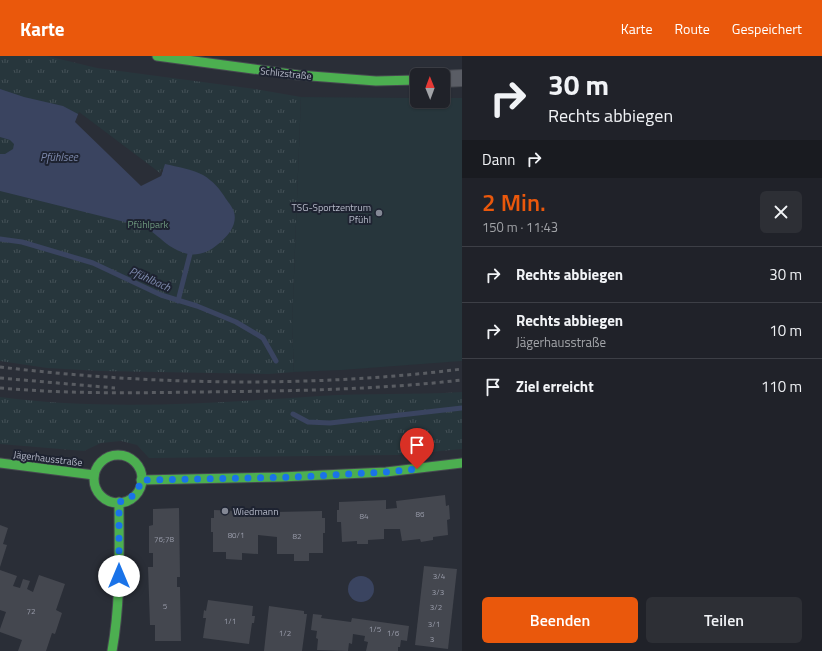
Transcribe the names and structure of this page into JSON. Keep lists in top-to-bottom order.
{
  "streets": {
    "street": ["Schlizstraße", "Jägerhausstraße"]
  },
  "water": ["Pfühlsee", "Pfühlbach"],
  "parks": ["Pfühlpark"],
  "places": ["TSG-Sportzentrum Pfühl", "Wiedmann"],
  "house_numbers": [
    "86",
    "84",
    "80/1",
    "82",
    "76;78",
    "3/4",
    "3/3",
    "5",
    "3/2",
    "72",
    "1/1",
    "3/1",
    "1/5",
    "1/2",
    "1/6",
    "3"
  ],
  "north": "top",
  "page": {
    "header": "Karte",
    "nav": ["Karte", "Route", "Gespeichert"],
    "turn": ["30 m", "Rechts abbiegen"],
    "then": "Dann",
    "heading": ["2 Min.", "150 m · 11:43"],
    "list": [
      {
        "name": "Rechts abbiegen",
        "value": "30 m"
      },
      {
        "name": "Rechts abbiegen",
        "note": "Jägerhausstraße",
        "value": "10 m"
      },
      {
        "name": "Ziel erreicht",
        "value": "110 m"
      }
    ],
    "buttons": ["Beenden", "Teilen"]
  }
}
